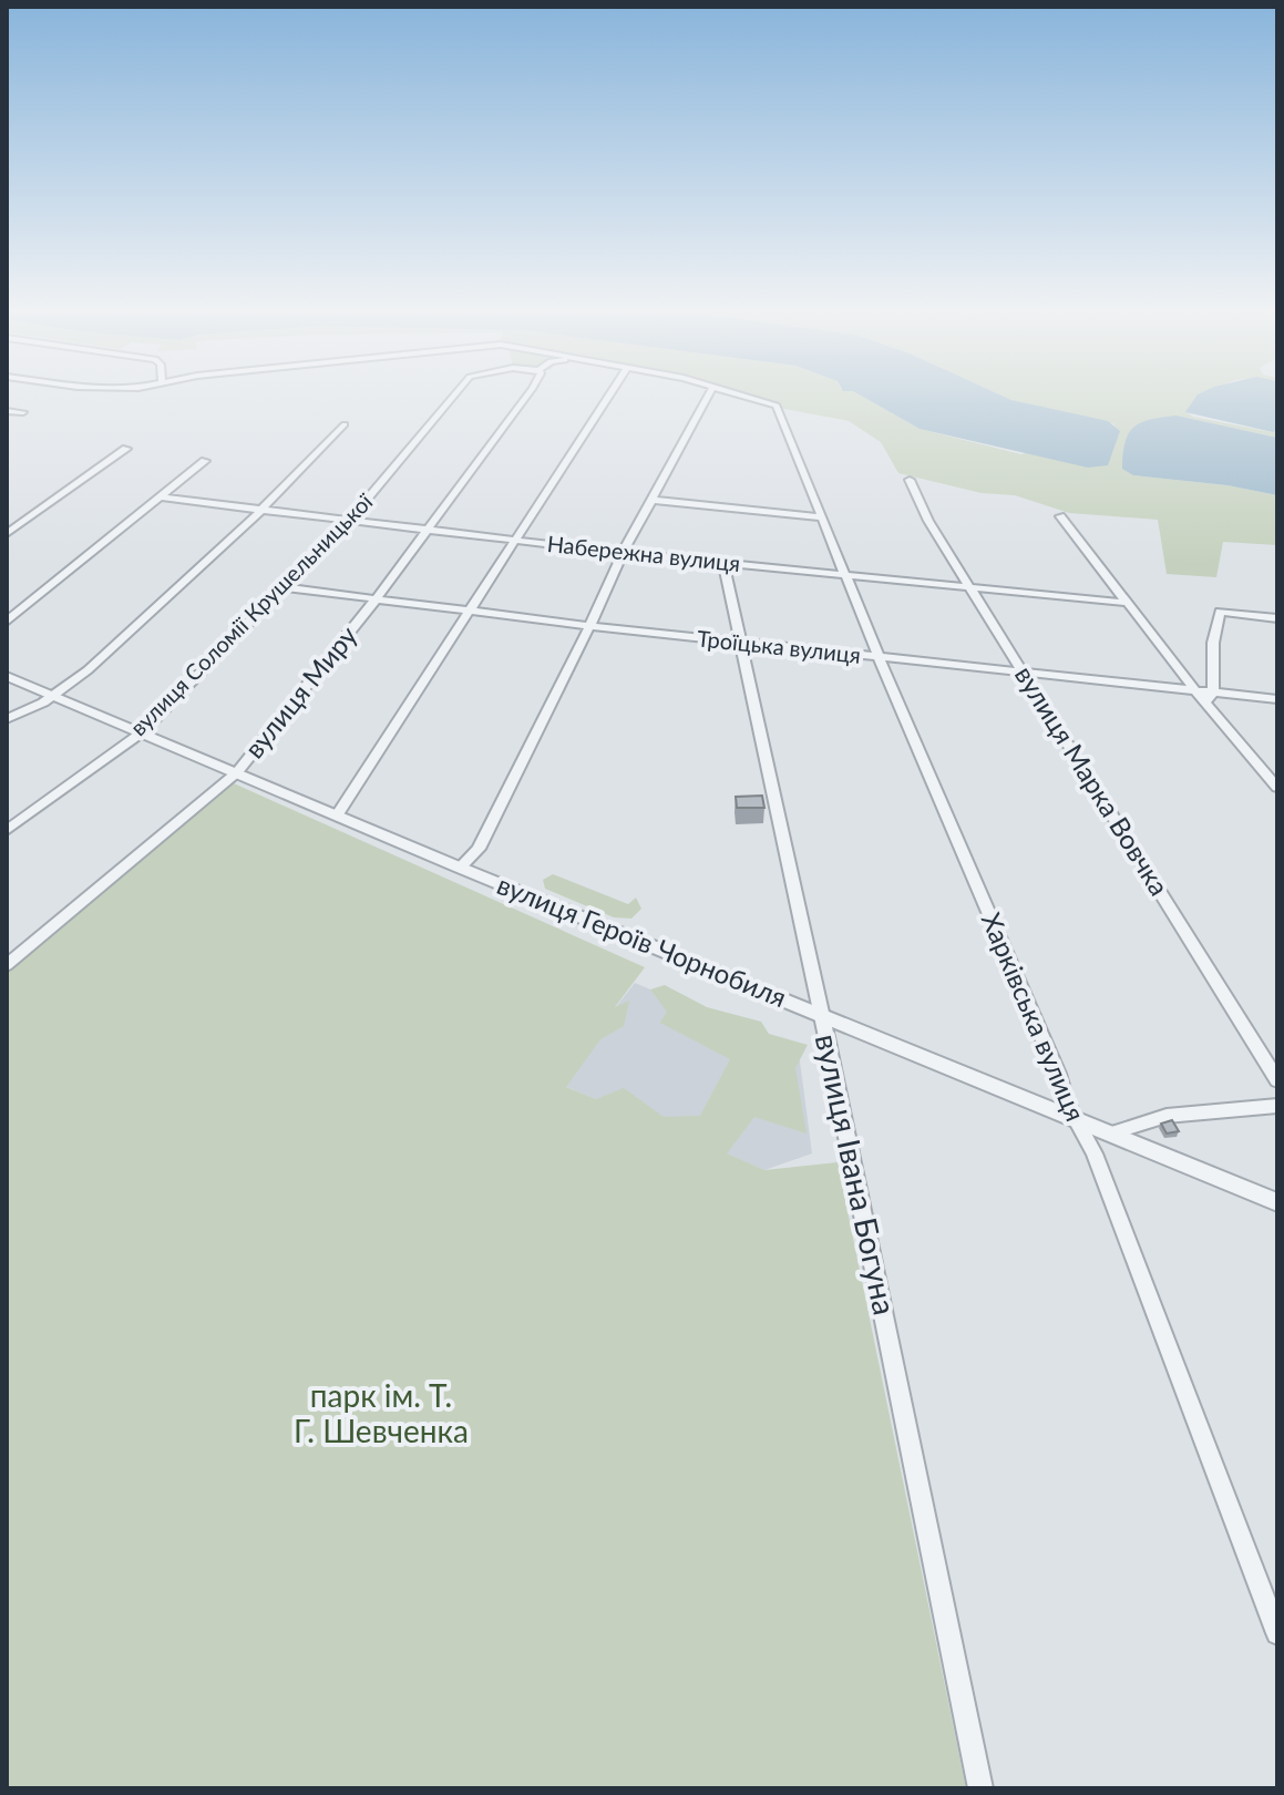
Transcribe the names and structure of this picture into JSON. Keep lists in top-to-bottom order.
{
  "streets": {
    "street": [
      "Набережна вулиця",
      "вулиця Соломії Крушельницької",
      "Троїцька вулиця",
      "вулиця Миру",
      "вулиця Марка Вовчка",
      "вулиця Героїв Чорнобиля",
      "Харківська вулиця",
      "вулиця Івана Богуна"
    ]
  },
  "crossings": [
    ["Набережна вулиця", "вулиця Соломії Крушельницької"],
    ["Набережна вулиця", "вулиця Миру"],
    ["Набережна вулиця", "вулиця Марка Вовчка"],
    ["Набережна вулиця", "Харківська вулиця"],
    ["Набережна вулиця", "вулиця Івана Богуна"],
    ["вулиця Соломії Крушельницької", "Троїцька вулиця"],
    ["вулиця Соломії Крушельницької", "вулиця Героїв Чорнобиля"],
    ["Троїцька вулиця", "вулиця Миру"],
    ["Троїцька вулиця", "вулиця Марка Вовчка"],
    ["Троїцька вулиця", "Харківська вулиця"],
    ["Троїцька вулиця", "вулиця Івана Богуна"],
    ["вулиця Миру", "вулиця Героїв Чорнобиля"],
    ["вулиця Героїв Чорнобиля", "Харківська вулиця"],
    ["вулиця Героїв Чорнобиля", "вулиця Івана Богуна"]
  ],
  "parks": ["парк ім. Т. Г. Шевченка"]
}
